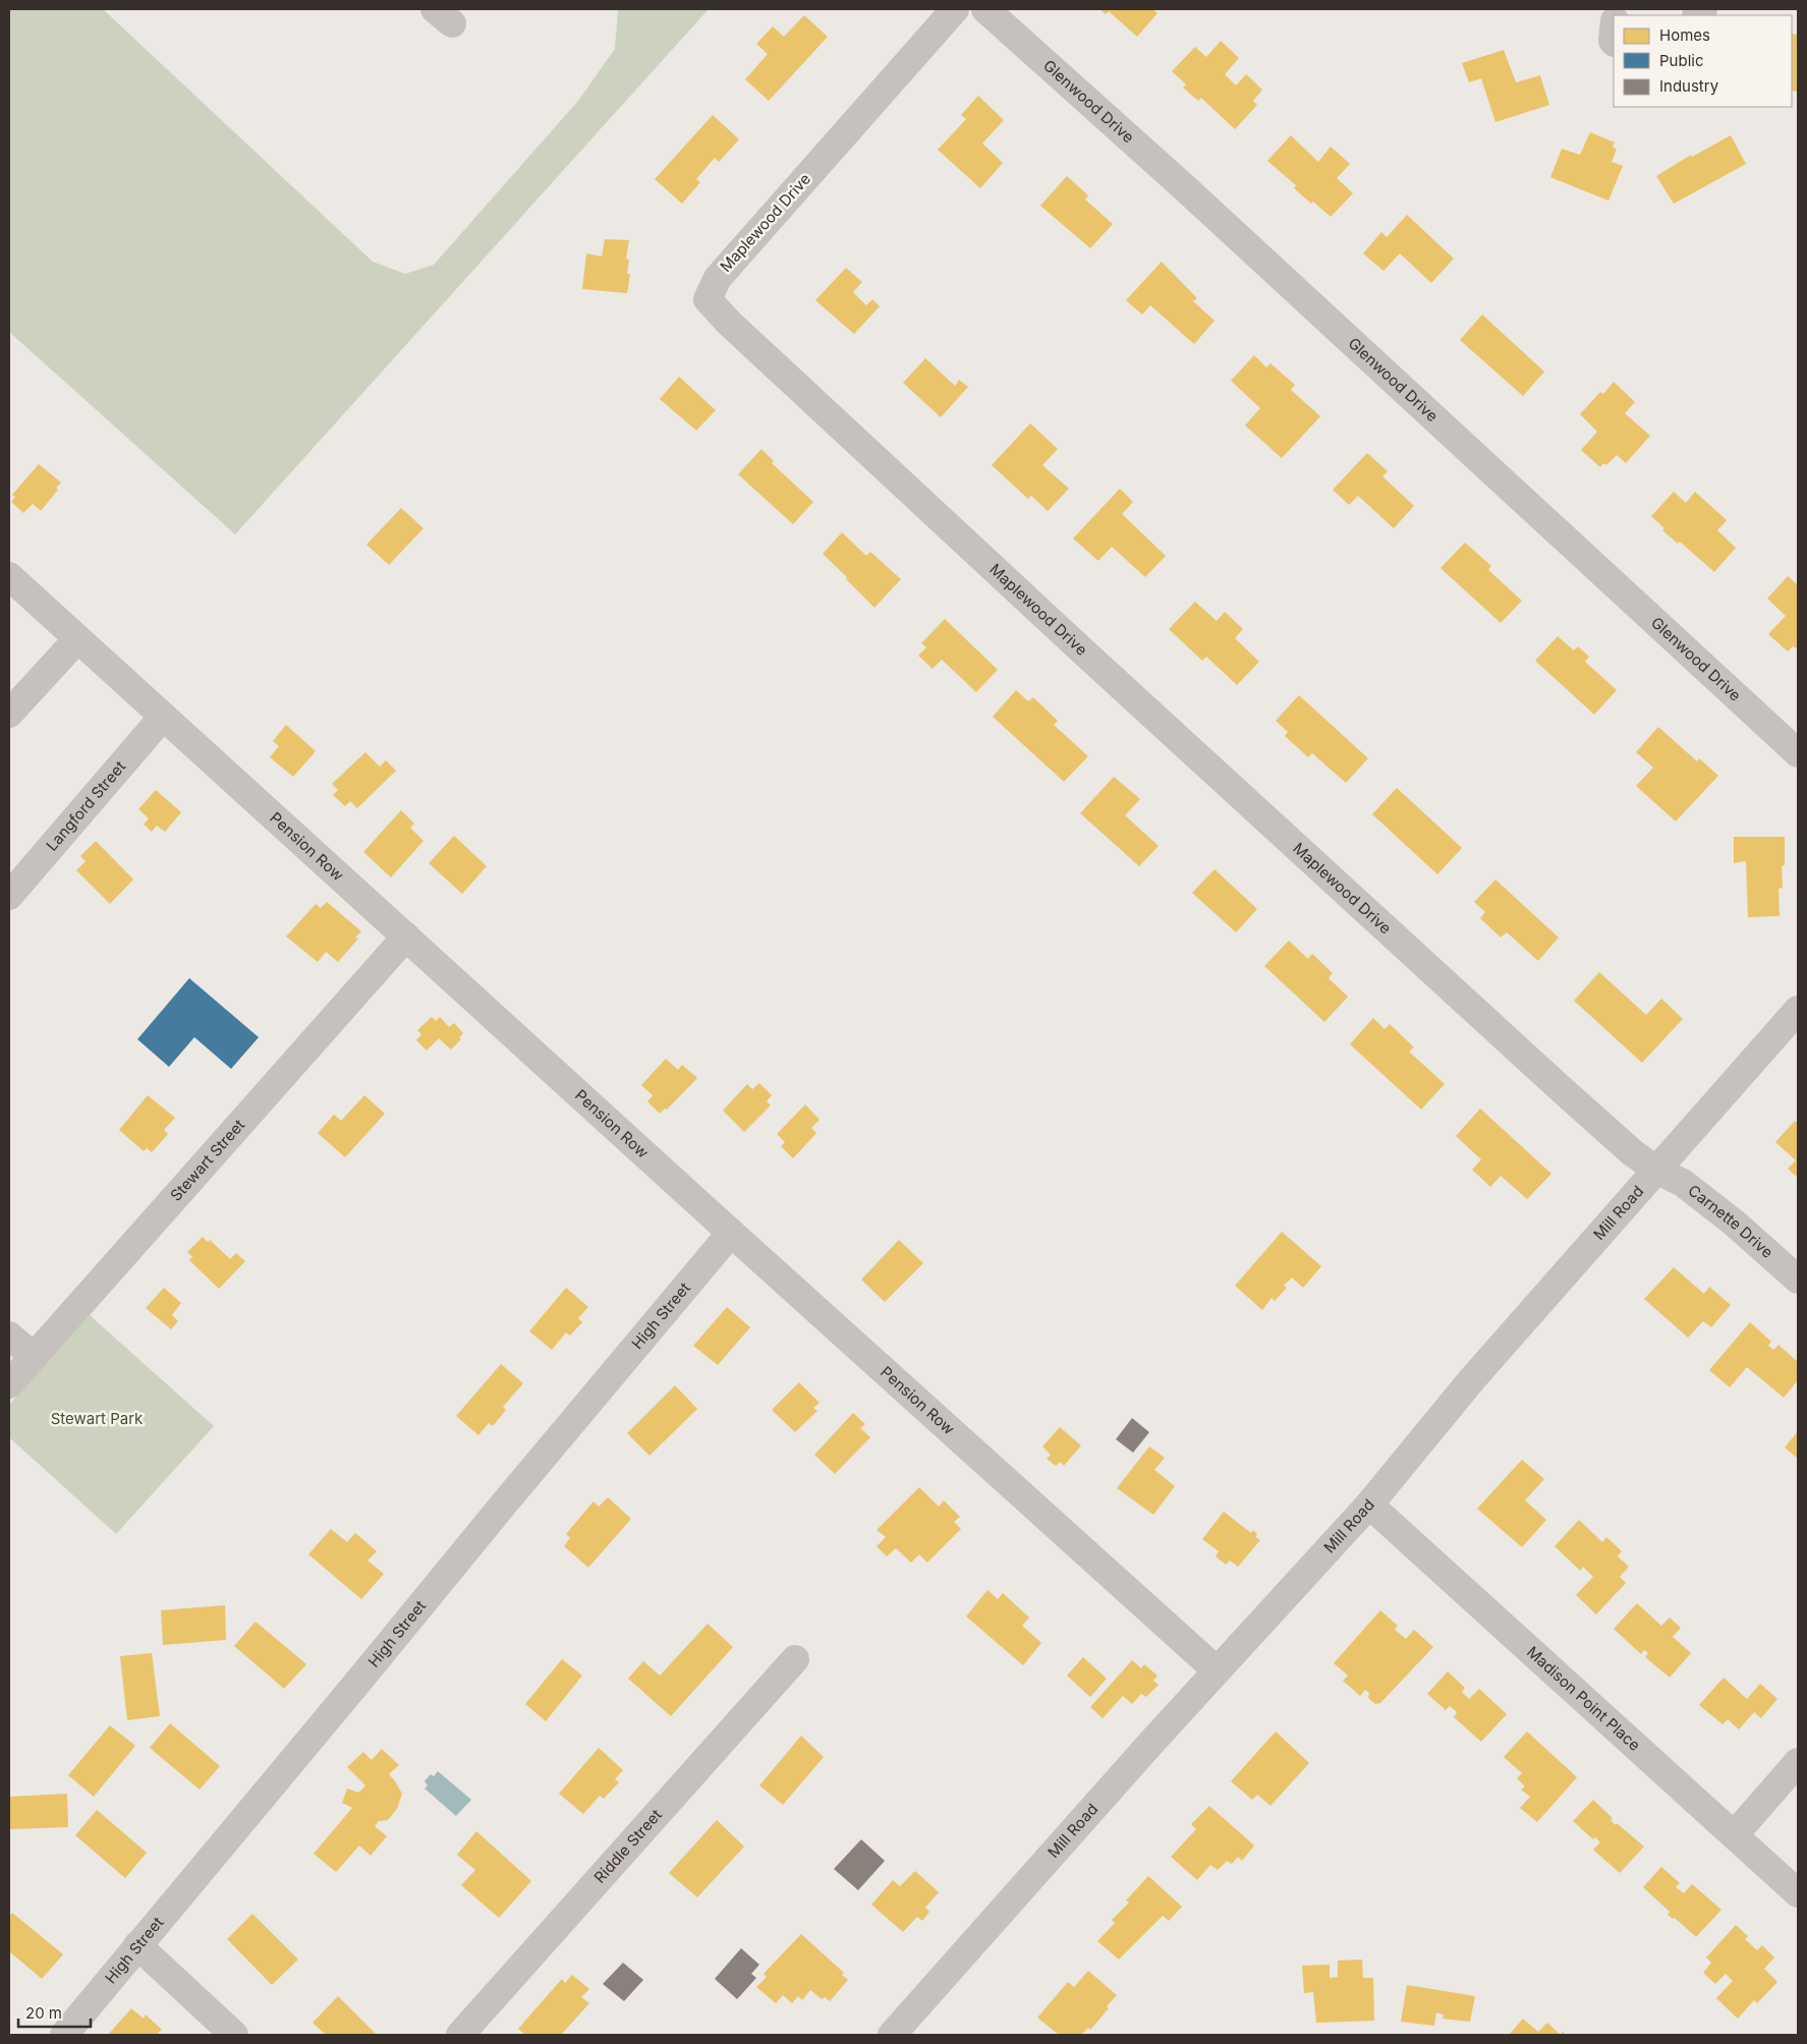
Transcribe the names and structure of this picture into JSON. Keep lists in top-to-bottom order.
{
  "streets": {
    "street": [
      "Glenwood Drive",
      "Maplewood Drive",
      "Langford Street",
      "Pension Row",
      "Stewart Street",
      "Mill Road",
      "Carnette Drive",
      "High Street",
      "Madison Point Place",
      "Riddle Street"
    ]
  },
  "crossings": [
    ["Maplewood Drive", "Mill Road"],
    ["Maplewood Drive", "Carnette Drive"],
    ["Langford Street", "Pension Row"],
    ["Pension Row", "Stewart Street"],
    ["Pension Row", "Mill Road"],
    ["Pension Row", "High Street"],
    ["Mill Road", "Carnette Drive"],
    ["Mill Road", "Madison Point Place"]
  ],
  "parks": ["Stewart Park"],
  "legend": ["Homes", "Public", "Industry"],
  "scale_bar": "20 m"
}
